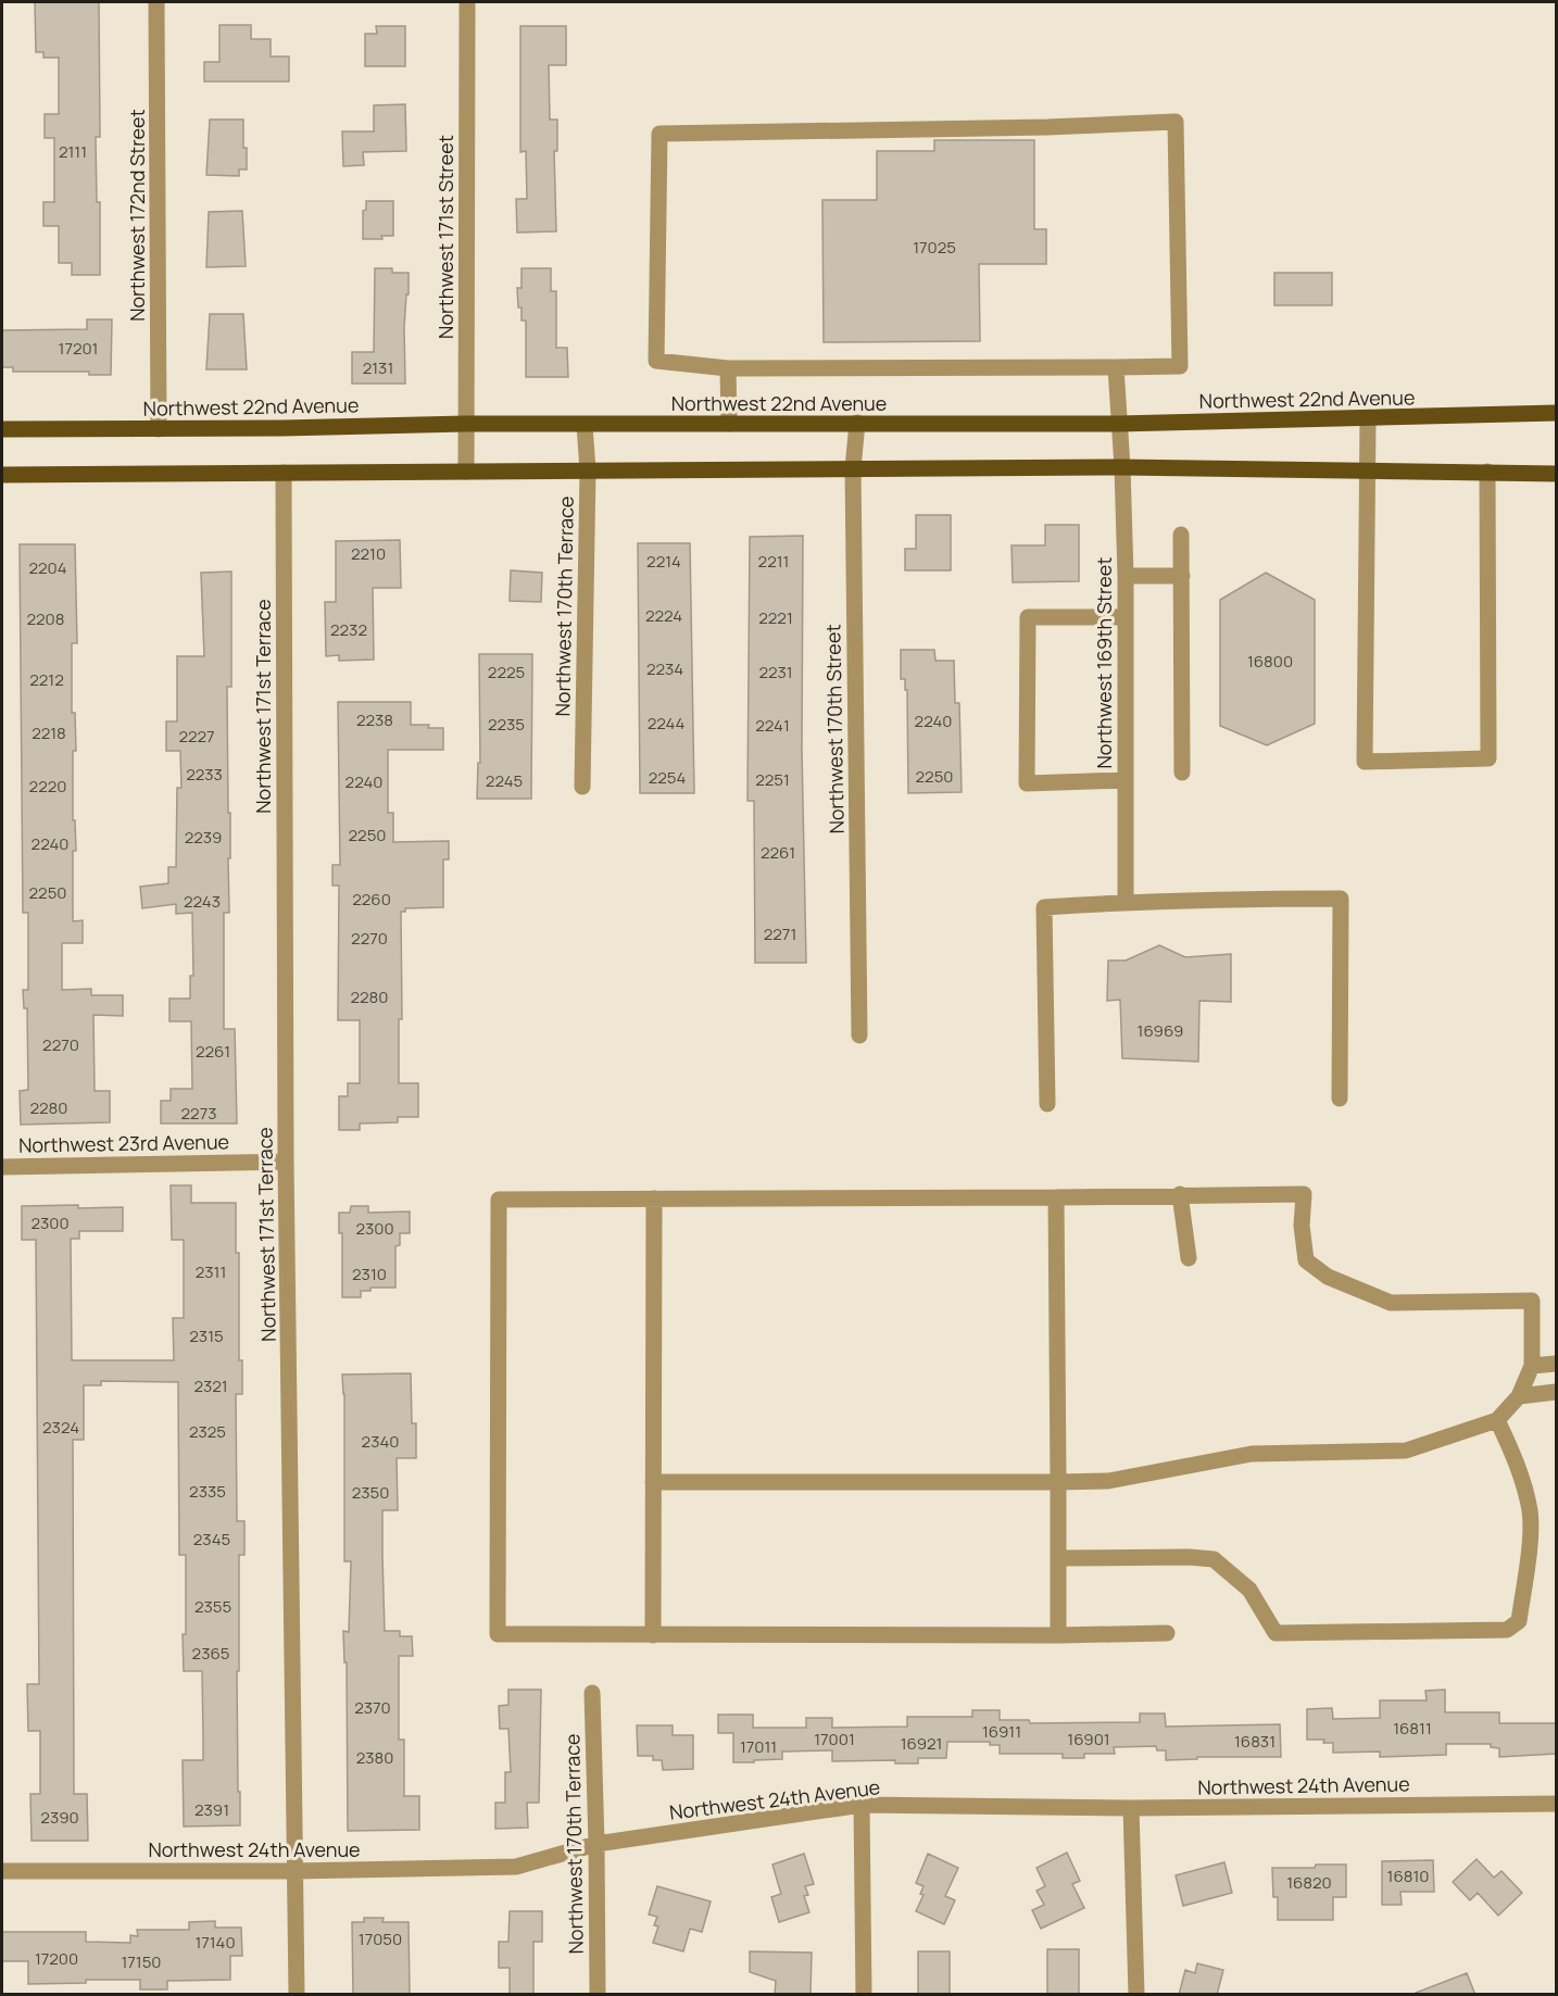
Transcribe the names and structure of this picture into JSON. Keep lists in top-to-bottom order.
{
  "streets": {
    "main road": ["Northwest 22nd Avenue"],
    "street": [
      "Northwest 172nd Street",
      "Northwest 171st Street",
      "Northwest 170th Terrace",
      "Northwest 169th Street",
      "Northwest 171st Terrace",
      "Northwest 170th Street",
      "Northwest 23rd Avenue",
      "Northwest 24th Avenue"
    ]
  },
  "crossings": [
    ["Northwest 172nd Street", "Northwest 22nd Avenue"],
    ["Northwest 171st Street", "Northwest 22nd Avenue"],
    ["Northwest 22nd Avenue", "Northwest 170th Terrace"],
    ["Northwest 22nd Avenue", "Northwest 169th Street"],
    ["Northwest 22nd Avenue", "Northwest 170th Street"],
    ["Northwest 170th Terrace", "Northwest 24th Avenue"],
    ["Northwest 171st Terrace", "Northwest 23rd Avenue"],
    ["Northwest 171st Terrace", "Northwest 24th Avenue"]
  ],
  "house_numbers": [
    "2111",
    "17025",
    "17201",
    "2131",
    "2210",
    "2214",
    "2211",
    "2204",
    "2224",
    "2221",
    "2208",
    "2232",
    "16800",
    "2234",
    "2225",
    "2231",
    "2212",
    "2238",
    "2240",
    "2244",
    "2235",
    "2241",
    "2218",
    "2227",
    "2233",
    "2250",
    "2254",
    "2251",
    "2245",
    "2240",
    "2220",
    "2250",
    "2239",
    "2240",
    "2261",
    "2250",
    "2260",
    "2243",
    "2271",
    "2270",
    "2280",
    "16969",
    "2270",
    "2261",
    "2280",
    "2273",
    "2300",
    "2300",
    "2311",
    "2310",
    "2315",
    "2321",
    "2324",
    "2325",
    "2340",
    "2335",
    "2350",
    "2345",
    "2355",
    "2365",
    "2370",
    "16811",
    "16911",
    "17001",
    "16901",
    "16831",
    "16921",
    "17011",
    "2380",
    "2391",
    "2390",
    "16810",
    "16820",
    "17050",
    "17140",
    "17200",
    "17150"
  ]
}
